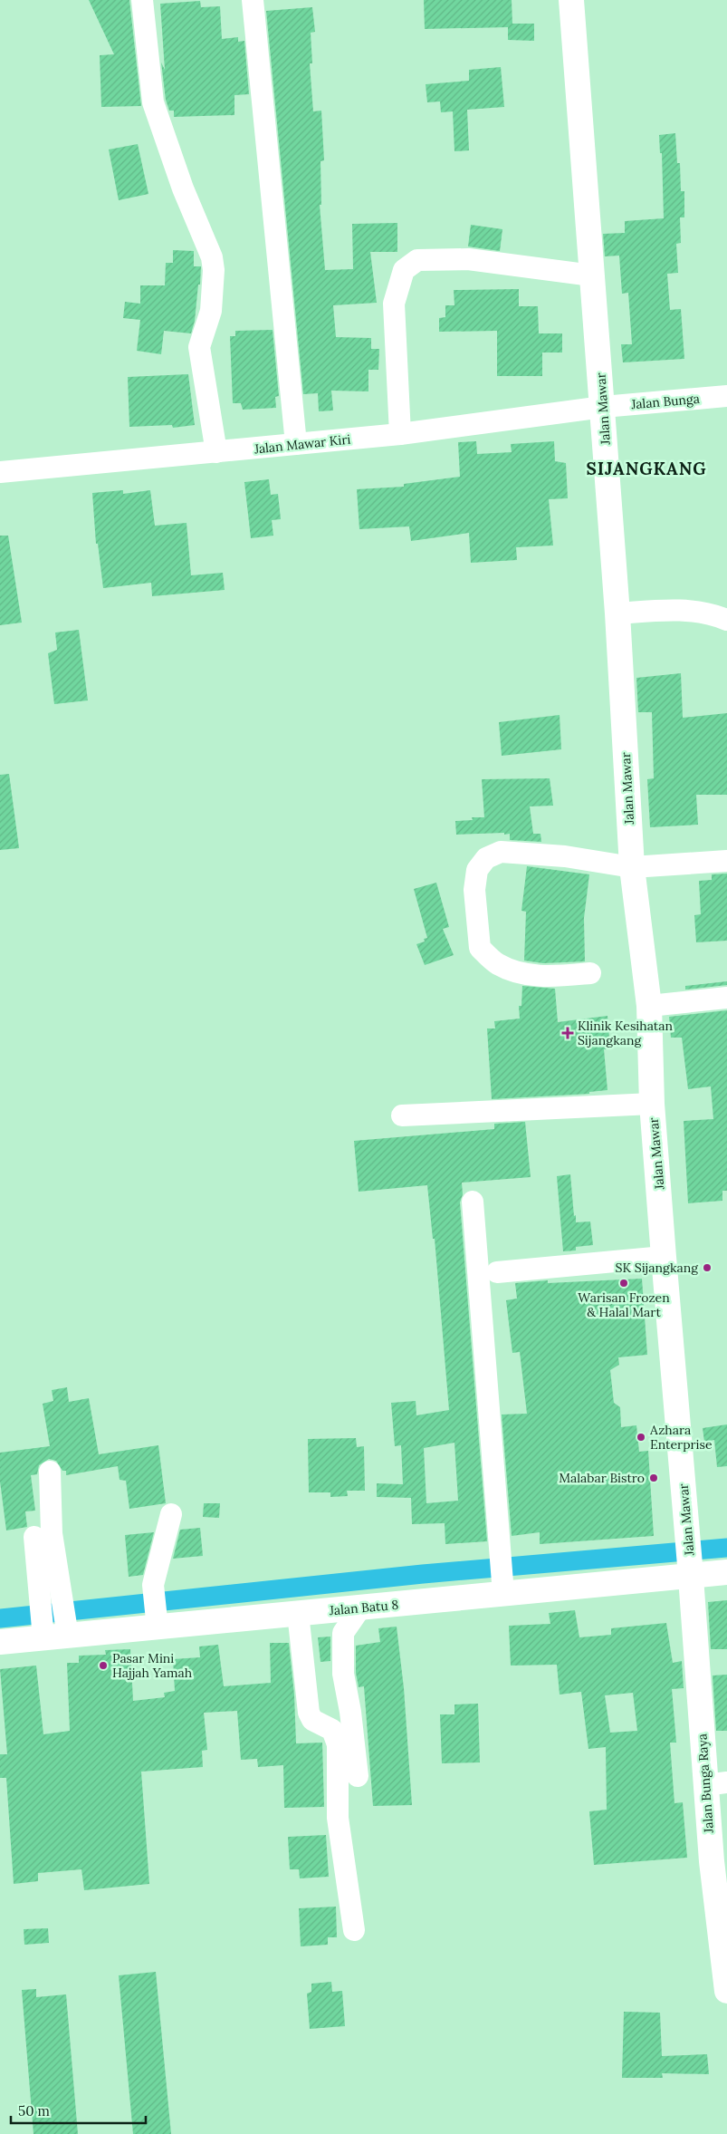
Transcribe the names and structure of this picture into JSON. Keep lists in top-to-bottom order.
{
  "streets": {
    "street": [
      "Jalan Bunga",
      "Jalan Mawar",
      "Jalan Mawar Kiri",
      "Jalan Batu 8",
      "Jalan Bunga Raya"
    ]
  },
  "crossings": [
    ["Jalan Bunga", "Jalan Mawar"],
    ["Jalan Bunga", "Jalan Mawar Kiri"],
    ["Jalan Mawar", "Jalan Mawar Kiri"],
    ["Jalan Mawar", "Jalan Batu 8"],
    ["Jalan Mawar", "Jalan Bunga Raya"],
    ["Jalan Batu 8", "Jalan Bunga Raya"]
  ],
  "districts": ["SIJANGKANG"],
  "places": {
    "health": ["Klinik Kesihatan Sijangkang"],
    "other": [
      "SK Sijangkang",
      "Warisan Frozen & Halal Mart",
      "Azhara Enterprise",
      "Malabar Bistro",
      "Pasar Mini Hajjah Yamah"
    ]
  },
  "scale_bar": "50 m"
}
